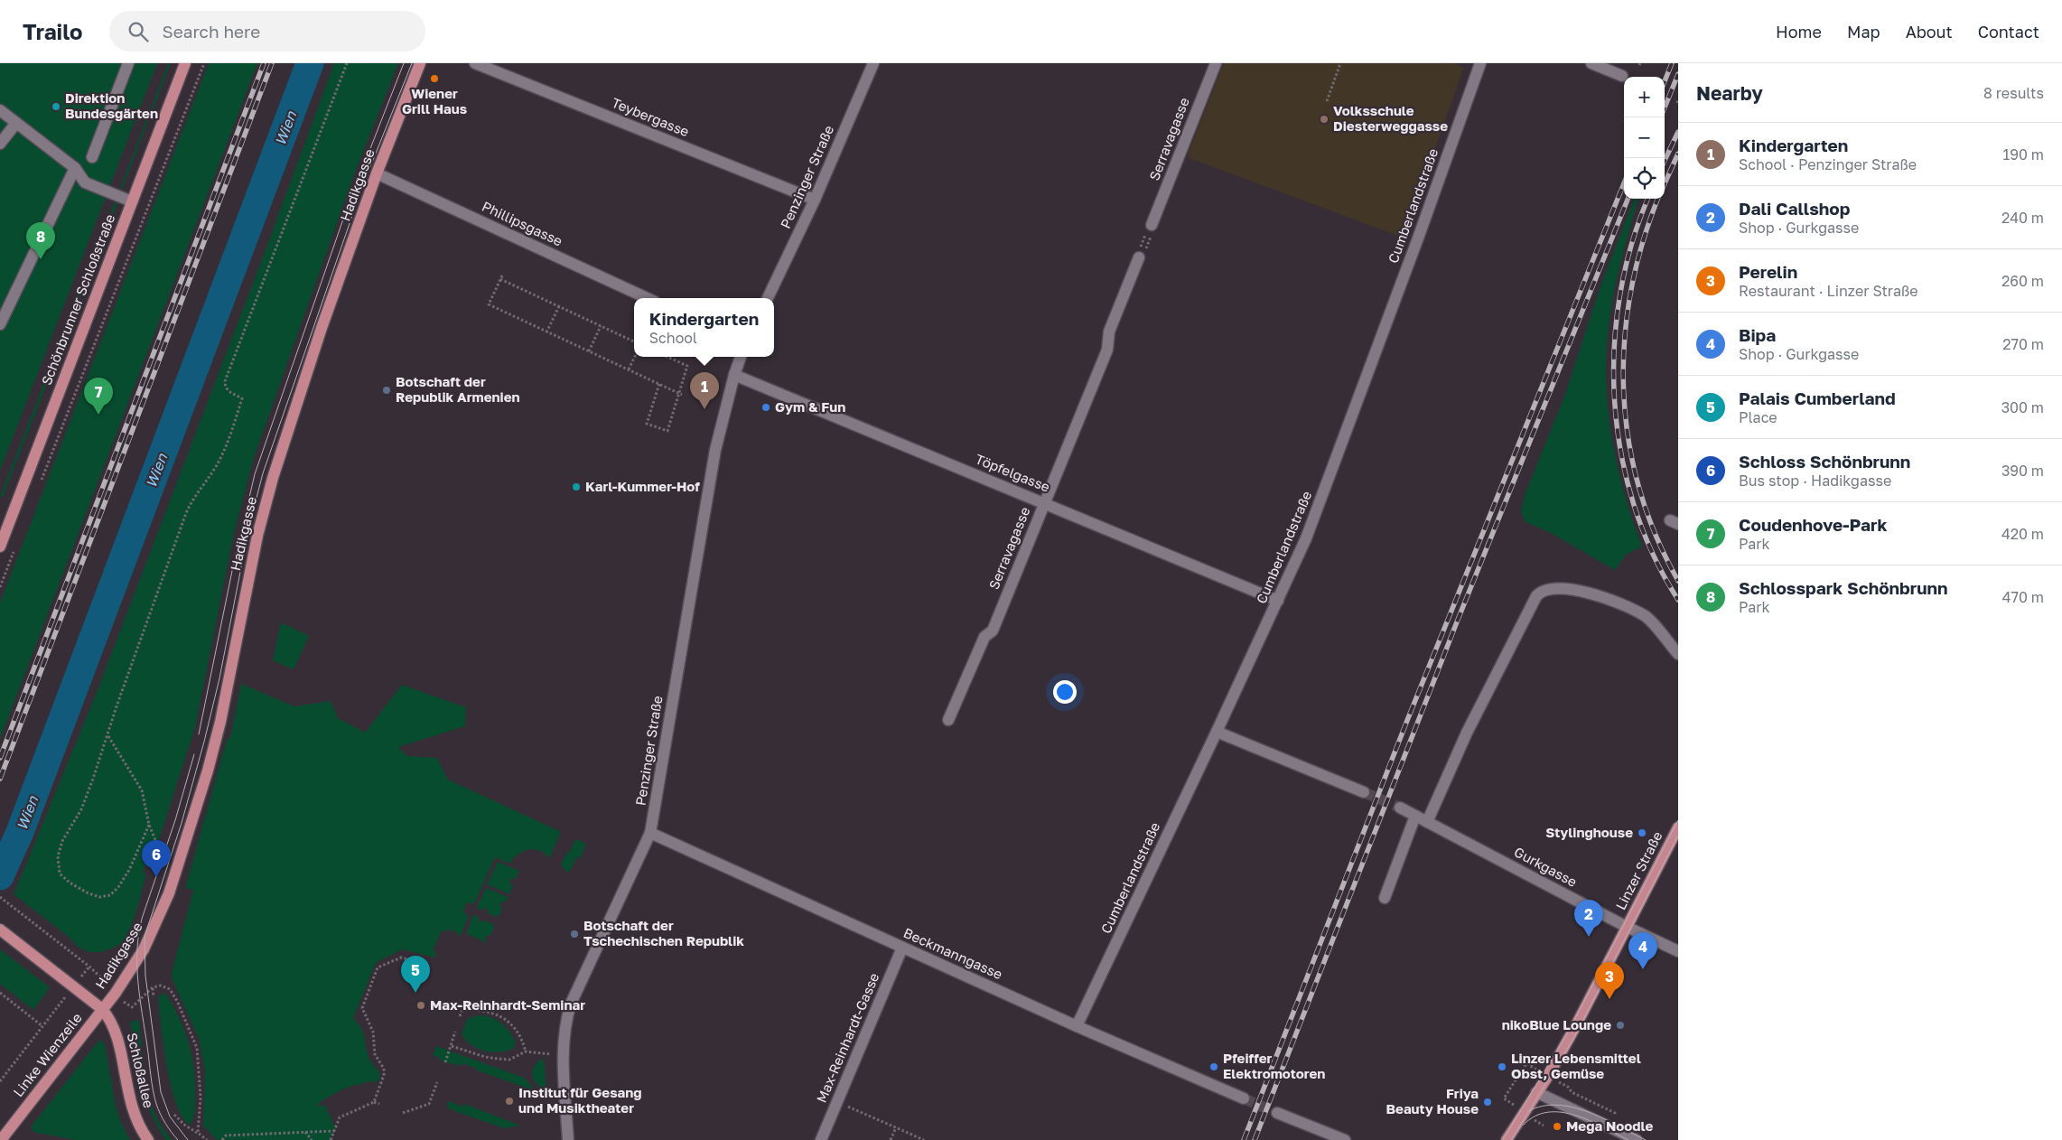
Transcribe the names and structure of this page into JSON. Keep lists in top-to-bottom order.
{
  "streets": {
    "main road": [
      "Hadikgasse",
      "Schönbrunner Schloßstraße",
      "Linzer Straße",
      "Linke Wienzeile",
      "Schloßallee"
    ],
    "street": [
      "Teybergasse",
      "Serravagasse",
      "Penzinger Straße",
      "Cumberlandstraße",
      "Phillipsgasse",
      "Töpfelgasse",
      "Gurkgasse",
      "Beckmanngasse",
      "Max-Reinhardt-Gasse"
    ]
  },
  "crossings": [
    ["Teybergasse", "Penzinger Straße"],
    ["Serravagasse", "Töpfelgasse"],
    ["Penzinger Straße", "Töpfelgasse"],
    ["Penzinger Straße", "Beckmanngasse"],
    ["Hadikgasse", "Phillipsgasse"],
    ["Hadikgasse", "Linke Wienzeile"],
    ["Hadikgasse", "Schloßallee"],
    ["Cumberlandstraße", "Töpfelgasse"],
    ["Cumberlandstraße", "Beckmanngasse"],
    ["Gurkgasse", "Linzer Straße"],
    ["Beckmanngasse", "Max-Reinhardt-Gasse"],
    ["Linke Wienzeile", "Schloßallee"]
  ],
  "water": ["Wien"],
  "places": [
    "Wiener Grill Haus",
    "Direktion Bundesgärten",
    "Volksschule Diesterweggasse",
    "Botschaft der Republik Armenien",
    "Gym & Fun",
    "Karl-Kummer-Hof",
    "Stylinghouse",
    "Botschaft der Tschechischen Republik",
    "Max-Reinhardt-Seminar",
    "nikoBlue Lounge",
    "Pfeiffer Elektromotoren",
    "Linzer Lebensmittel Obst, Gemüse",
    "Institut für Gesang und Musiktheater",
    "Friya Beauty House",
    "Mega Noodle"
  ],
  "page": {
    "header": "Trailo",
    "search": "Search here",
    "nav": [
      "Home",
      "Map",
      "About",
      "Contact"
    ],
    "heading": ["Nearby", "8 results"],
    "map_buttons": ["+", "−"],
    "list": [
      {
        "mark": "1",
        "name": "Kindergarten",
        "note": "School · Penzinger Straße",
        "value": "190 m"
      },
      {
        "mark": "2",
        "name": "Dali Callshop",
        "note": "Shop · Gurkgasse",
        "value": "240 m"
      },
      {
        "mark": "3",
        "name": "Perelin",
        "note": "Restaurant · Linzer Straße",
        "value": "260 m"
      },
      {
        "mark": "4",
        "name": "Bipa",
        "note": "Shop · Gurkgasse",
        "value": "270 m"
      },
      {
        "mark": "5",
        "name": "Palais Cumberland",
        "note": "Place",
        "value": "300 m"
      },
      {
        "mark": "6",
        "name": "Schloss Schönbrunn",
        "note": "Bus stop · Hadikgasse",
        "value": "390 m"
      },
      {
        "mark": "7",
        "name": "Coudenhove-Park",
        "note": "Park",
        "value": "420 m"
      },
      {
        "mark": "8",
        "name": "Schlosspark Schönbrunn",
        "note": "Park",
        "value": "470 m"
      }
    ],
    "pins": [
      "8",
      "1",
      "7",
      "6",
      "2",
      "4",
      "5",
      "3"
    ],
    "popup": ["Kindergarten", "School"]
  }
}
